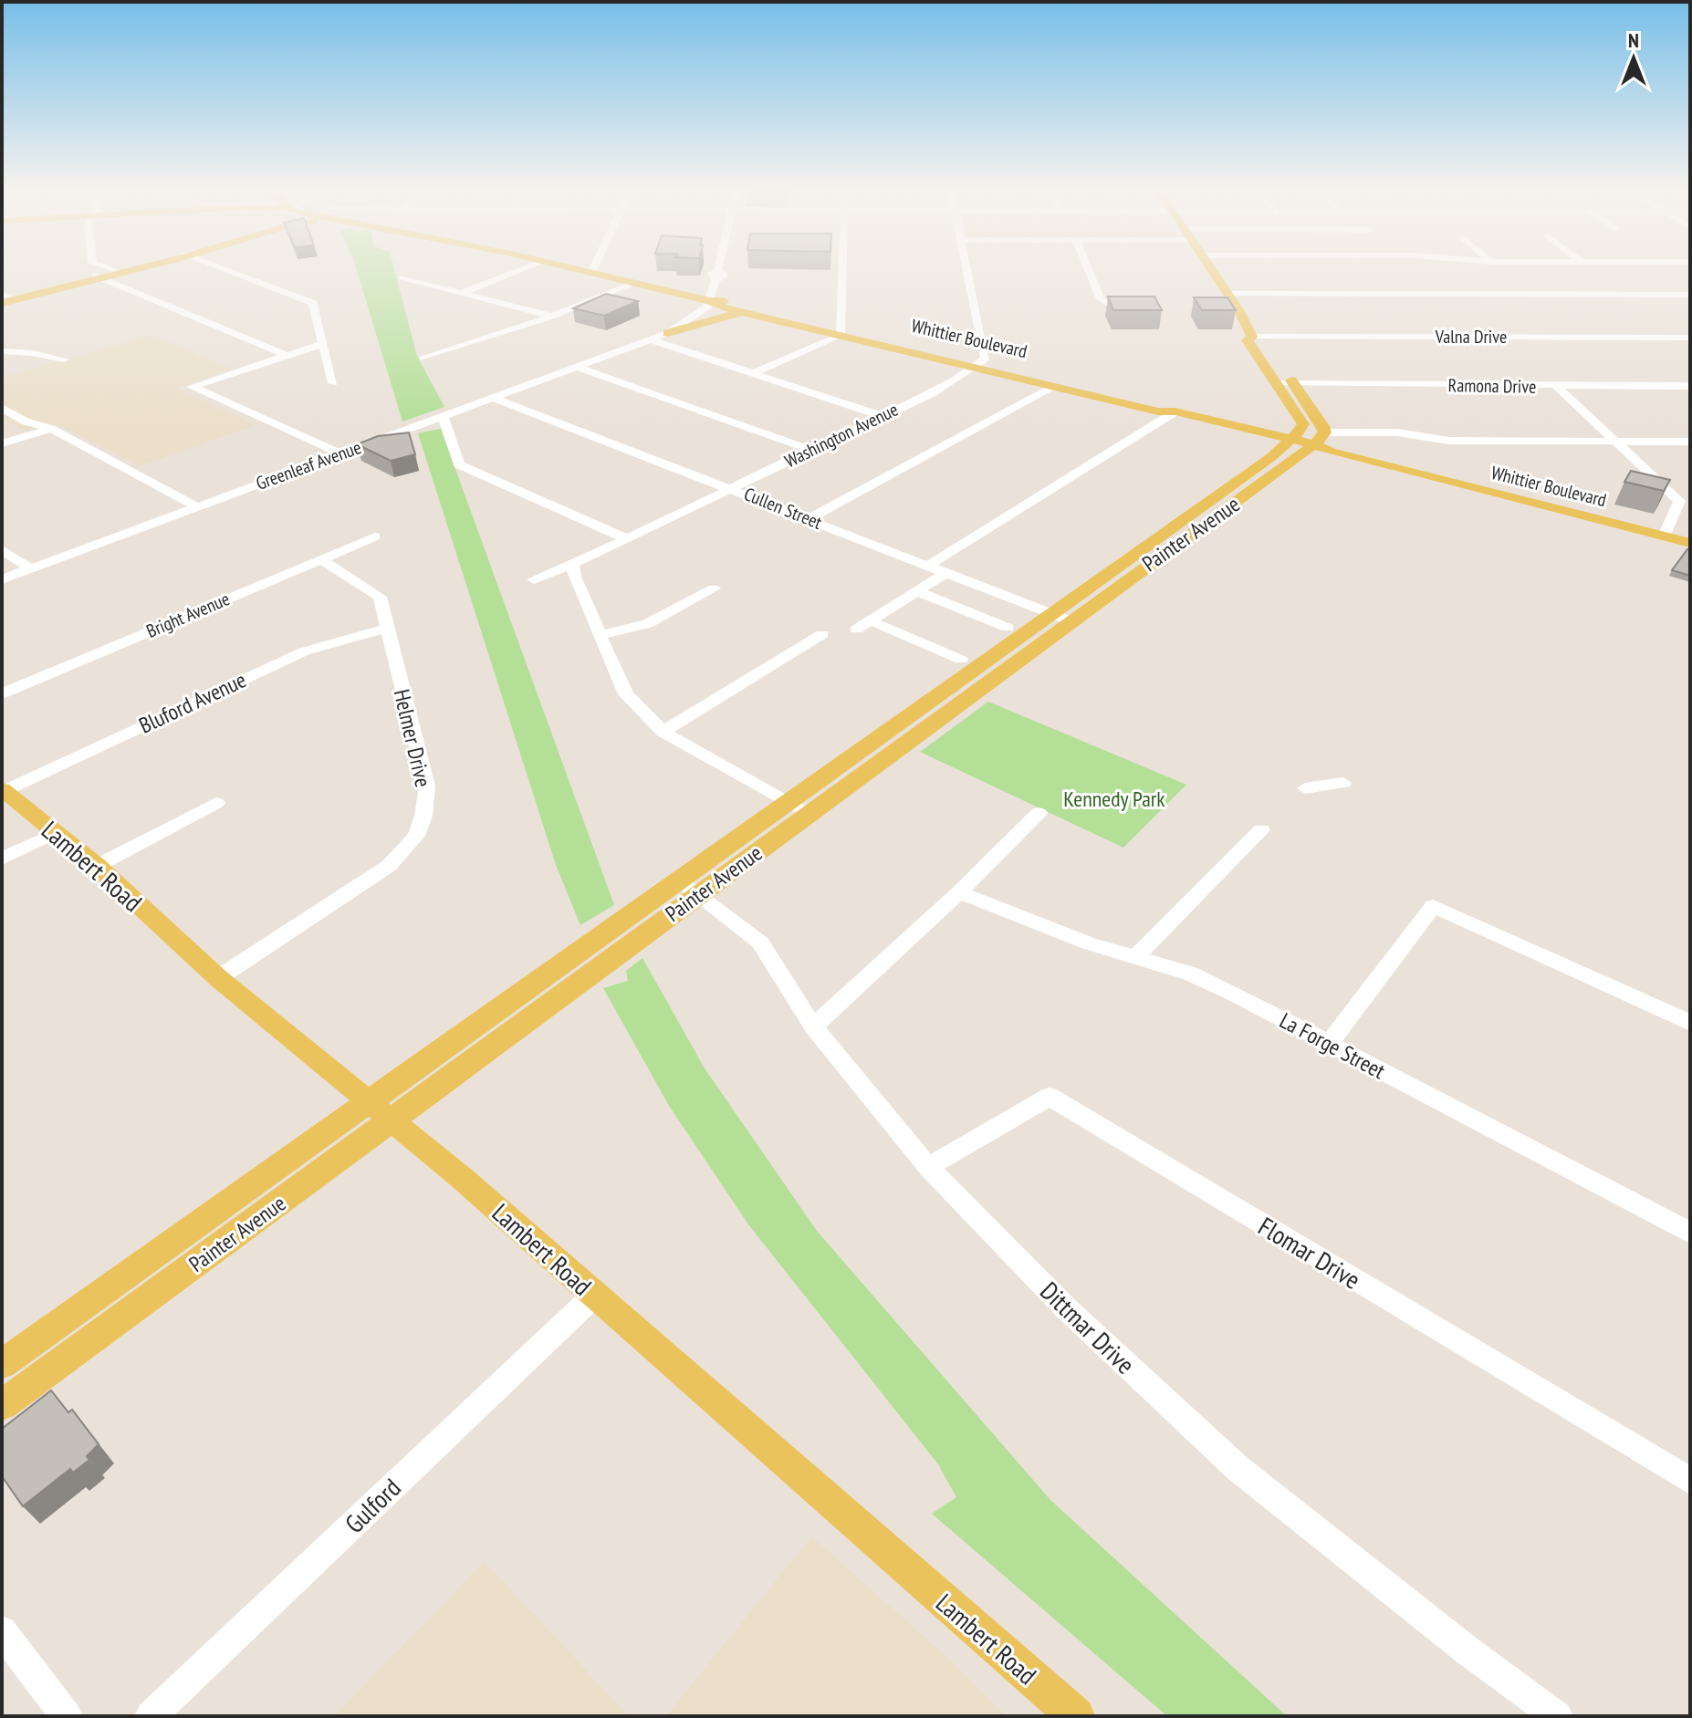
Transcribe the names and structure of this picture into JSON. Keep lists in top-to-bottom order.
{
  "streets": {
    "main road": ["Whittier Boulevard", "Painter Avenue", "Lambert Road"],
    "street": [
      "Valna Drive",
      "Ramona Drive",
      "Washington Avenue",
      "Greenleaf Avenue",
      "Cullen Street",
      "Bright Avenue",
      "Bluford Avenue",
      "Helmer Drive",
      "La Forge Street",
      "Flomar Drive",
      "Dittmar Drive",
      "Gulford"
    ]
  },
  "crossings": [
    ["Whittier Boulevard", "Washington Avenue"],
    ["Whittier Boulevard", "Greenleaf Avenue"],
    ["Whittier Boulevard", "Painter Avenue"],
    ["Washington Avenue", "Cullen Street"],
    ["Greenleaf Avenue", "Cullen Street"],
    ["Cullen Street", "Painter Avenue"],
    ["Painter Avenue", "Lambert Road"],
    ["Painter Avenue", "Dittmar Drive"],
    ["Bright Avenue", "Helmer Drive"],
    ["Bluford Avenue", "Helmer Drive"],
    ["Bluford Avenue", "Lambert Road"],
    ["Helmer Drive", "Lambert Road"],
    ["Lambert Road", "Gulford"],
    ["Flomar Drive", "Dittmar Drive"]
  ],
  "parks": ["Kennedy Park"],
  "north": "top"
}
